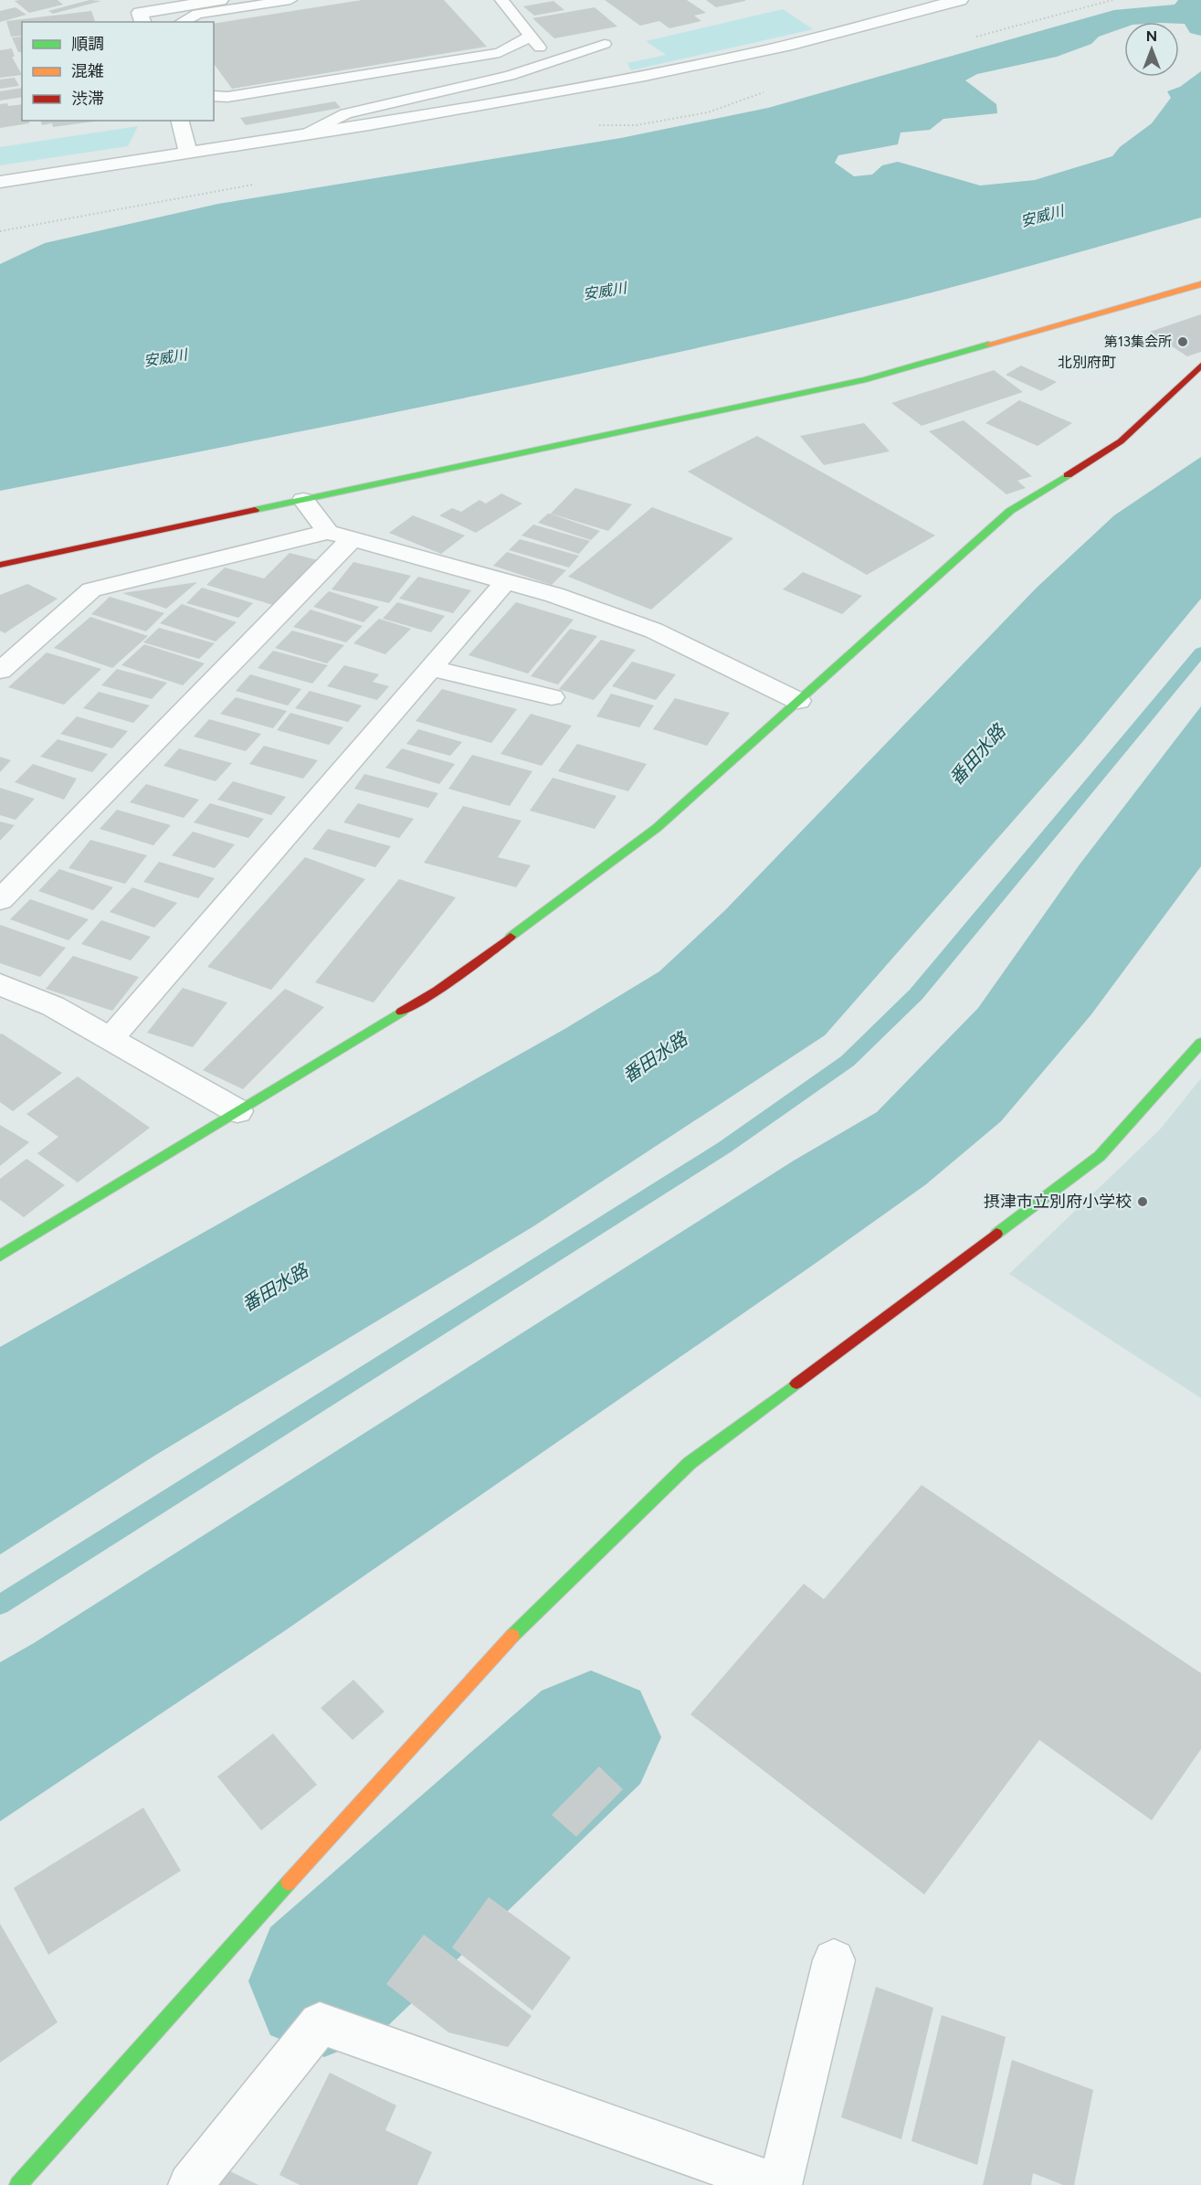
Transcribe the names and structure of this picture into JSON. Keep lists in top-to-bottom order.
{
  "districts": ["北別府町"],
  "water": ["安威川", "番田水路"],
  "places": ["第13集会所", "摂津市立別府小学校"],
  "legend": ["順調", "混雑", "渋滞"],
  "north": "top"
}
